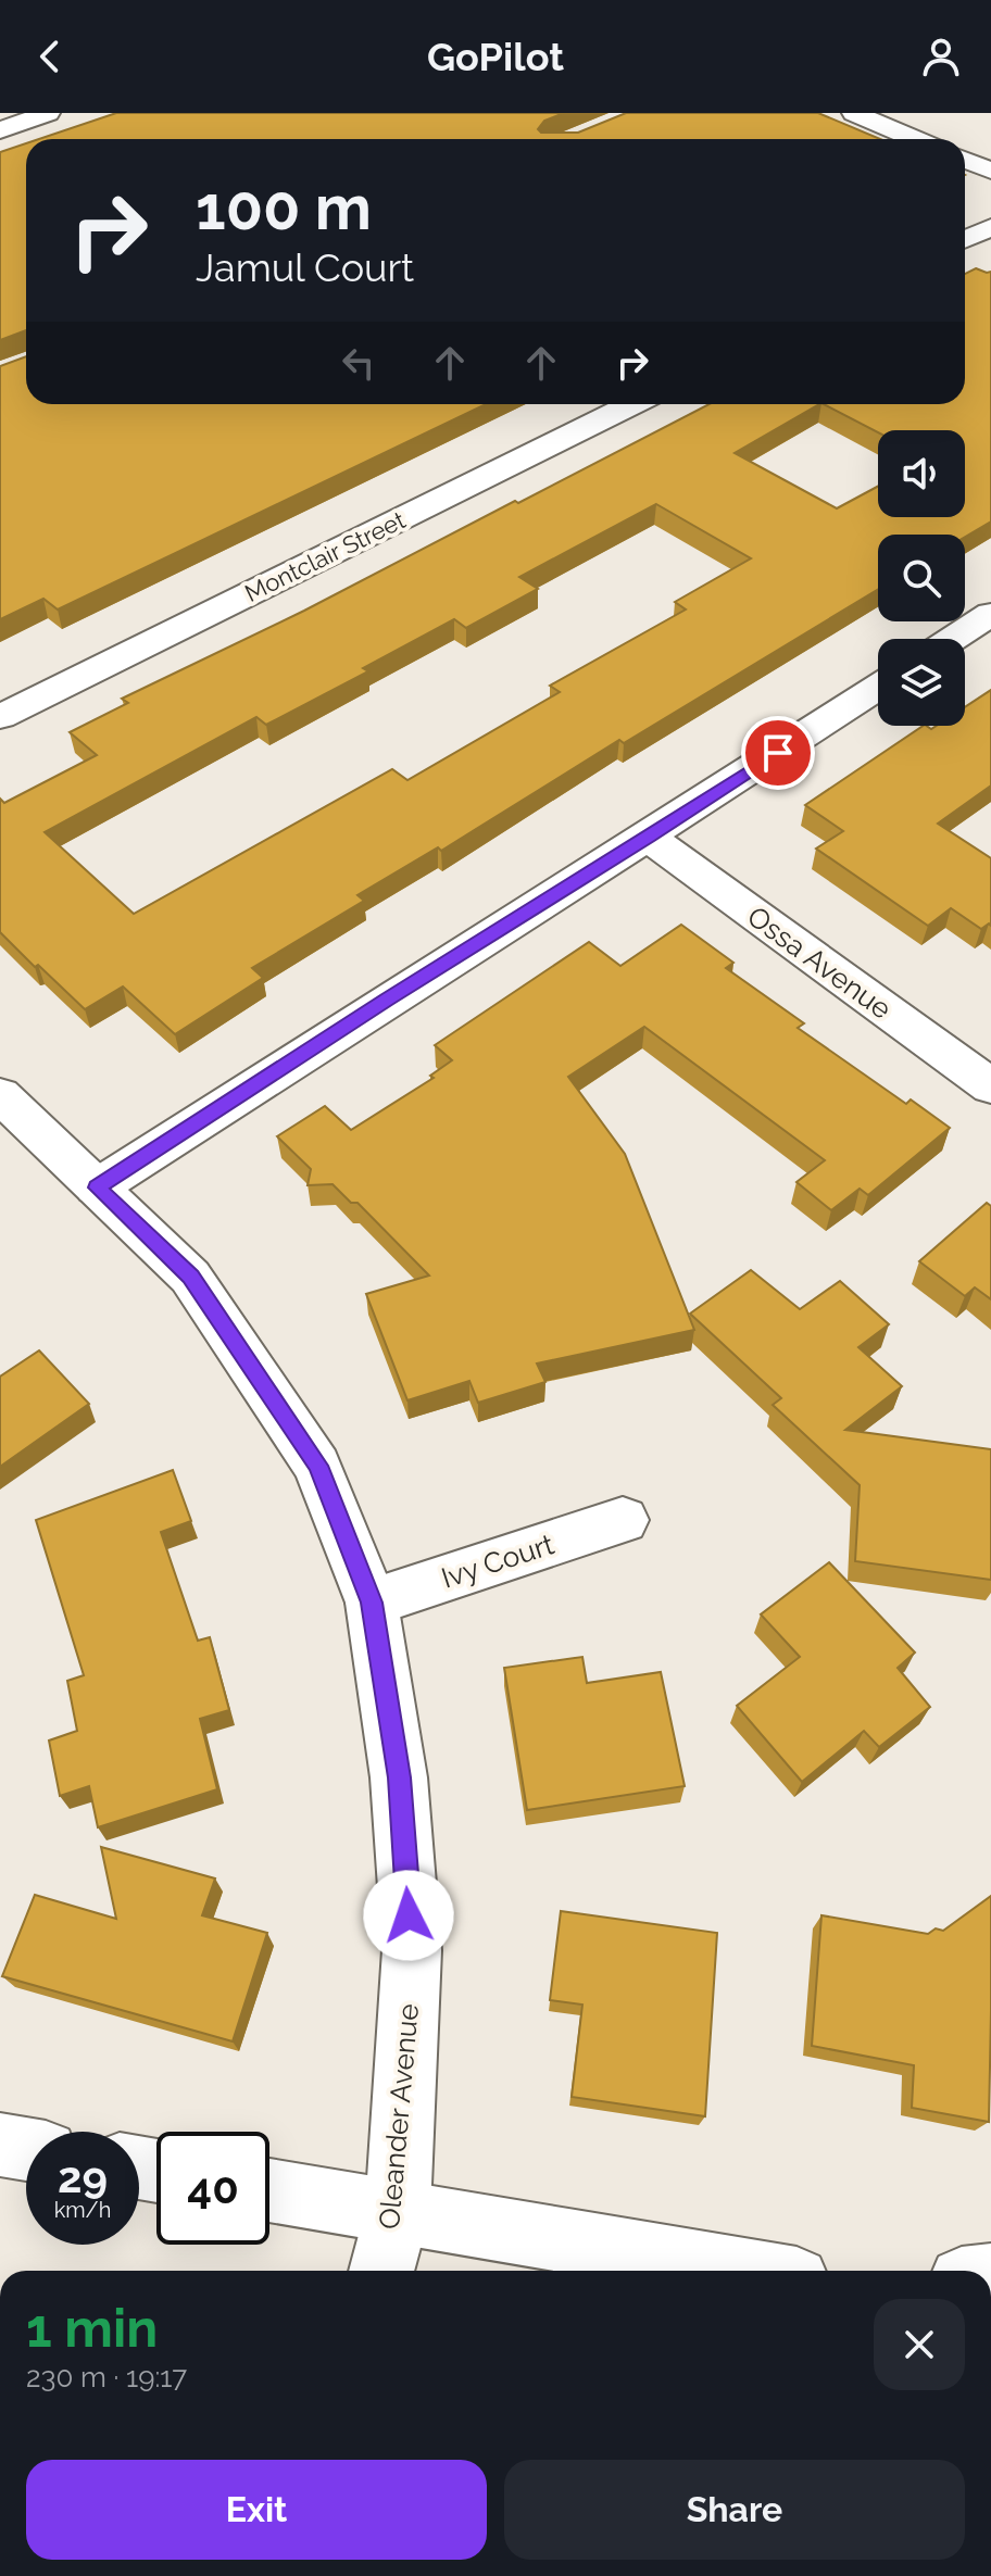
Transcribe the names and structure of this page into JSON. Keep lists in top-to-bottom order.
{
  "streets": {
    "street": [
      "Montclair Street",
      "Ossa Avenue",
      "Ivy Court",
      "Oleander Avenue"
    ]
  },
  "crossings": [
    ["Ivy Court", "Oleander Avenue"]
  ],
  "page": {
    "header": "GoPilot",
    "turn": ["100 m", "Jamul Court"],
    "speed": "29 km/h",
    "limit": "40",
    "heading": ["1 min", "230 m · 19:17"],
    "buttons": ["Exit", "Share"]
  }
}
